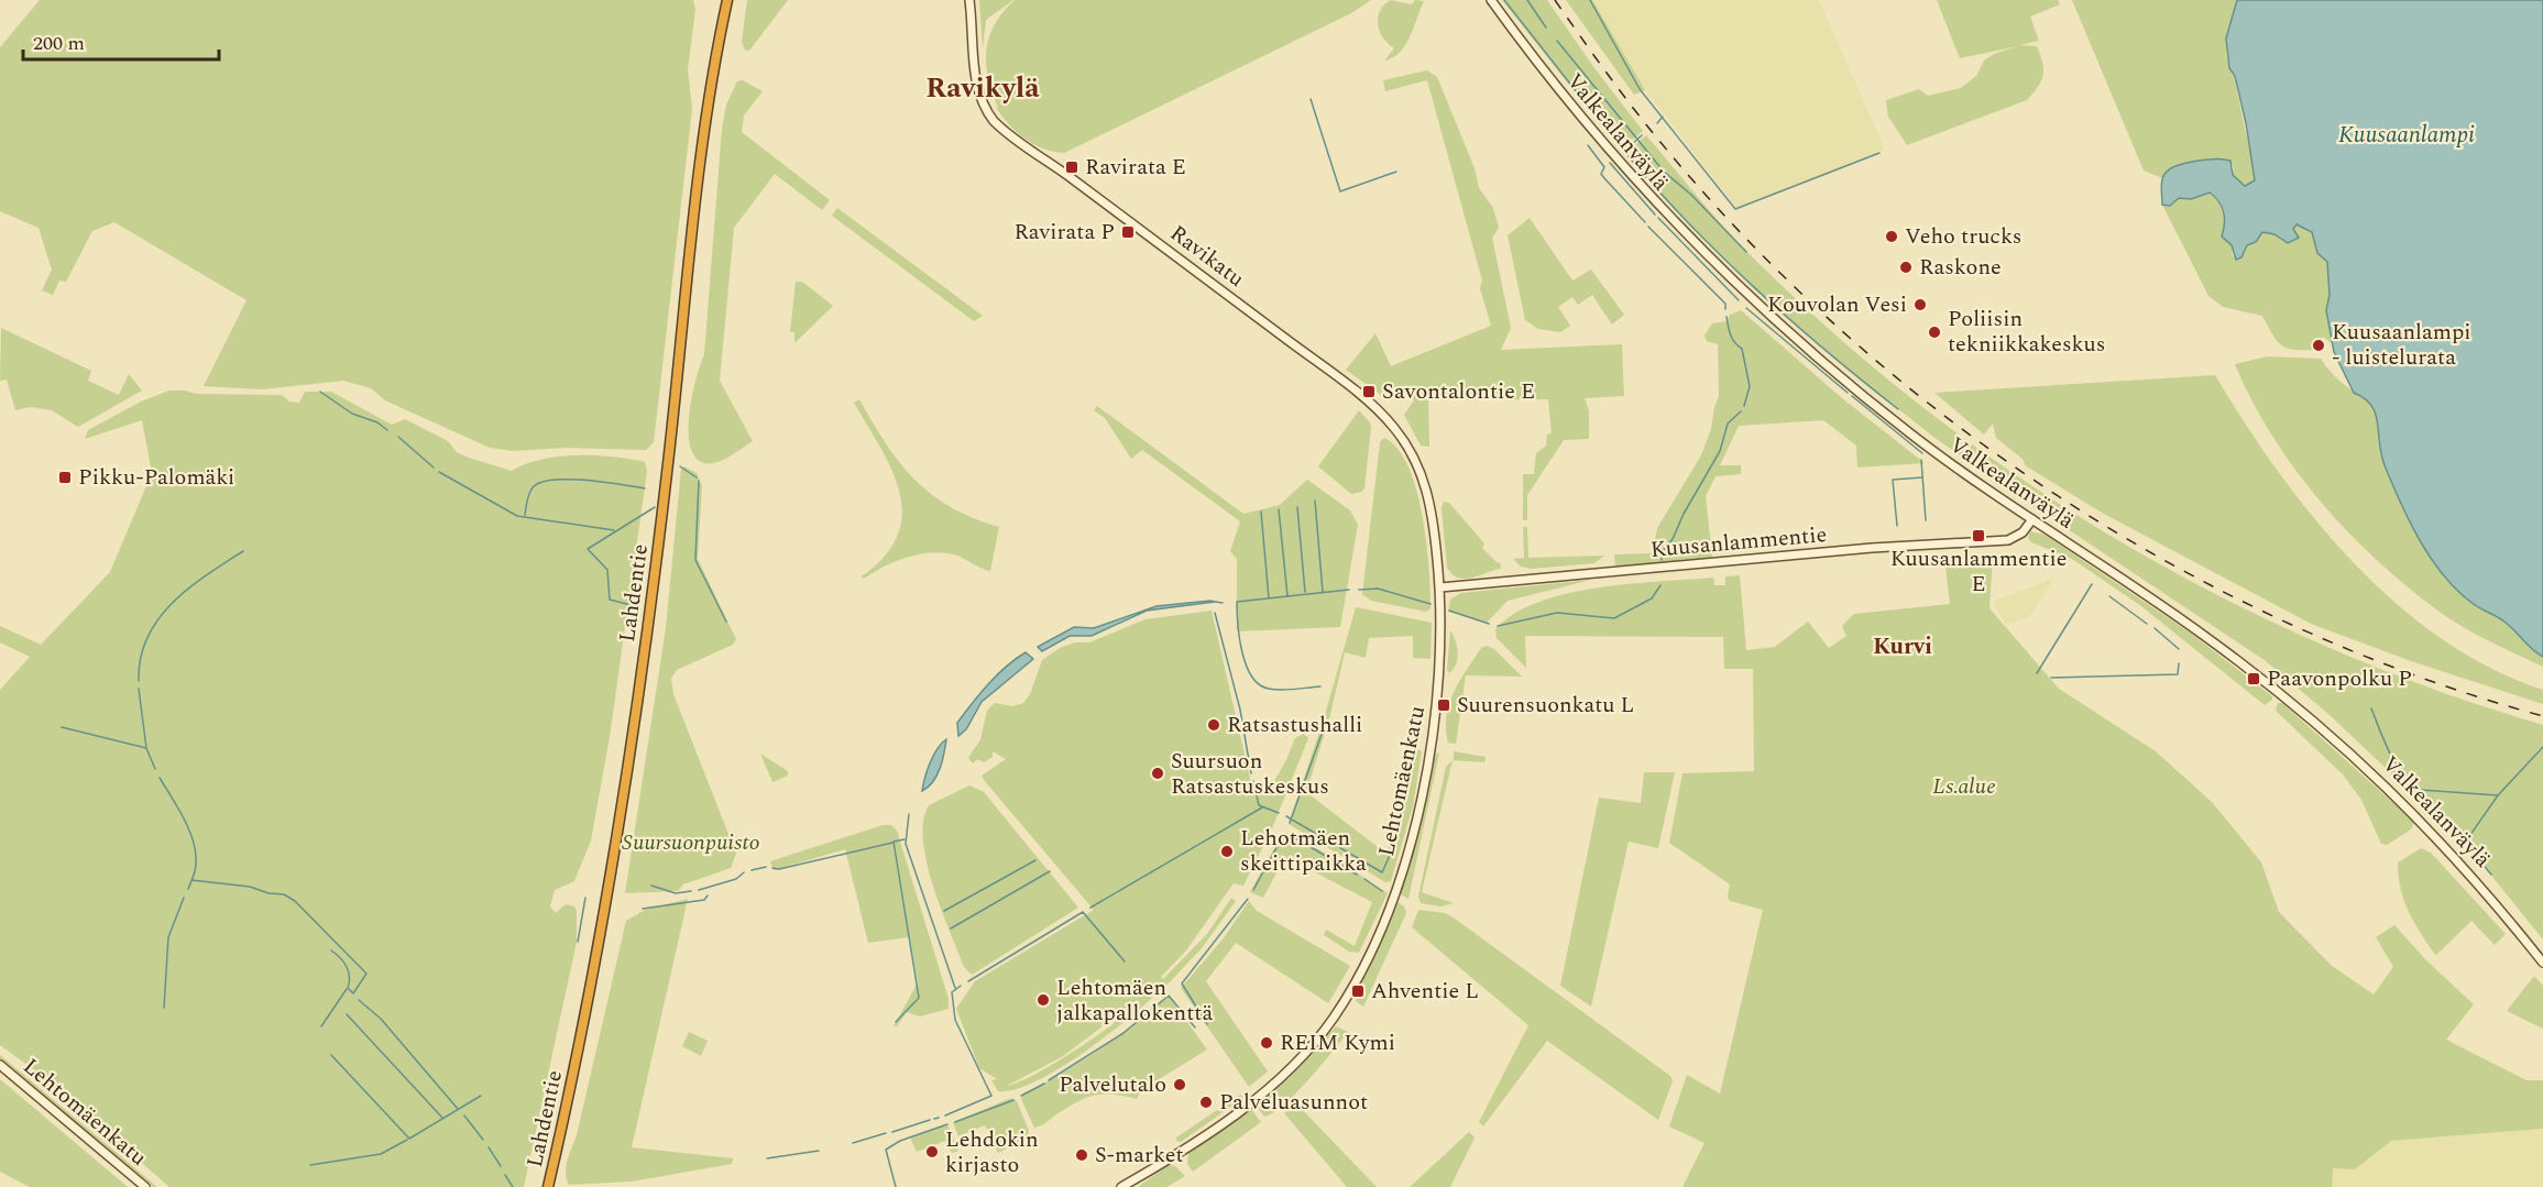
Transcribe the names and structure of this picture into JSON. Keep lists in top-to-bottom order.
{
  "streets": {
    "highway": ["Lahdentie"],
    "street": [
      "Valkealanväylä",
      "Ravikatu",
      "Kuusanlammentie",
      "Lehtomäenkatu"
    ]
  },
  "crossings": [
    ["Valkealanväylä", "Kuusanlammentie"],
    ["Ravikatu", "Lehtomäenkatu"],
    ["Kuusanlammentie", "Lehtomäenkatu"]
  ],
  "districts": ["Ravikylä", "Kurvi"],
  "water": ["Kuusaanlampi"],
  "parks": ["Ls.alue", "Suursuonpuisto"],
  "places": {
    "transit": [
      "Ravirata E",
      "Ravirata P",
      "Savontalontie E",
      "Pikku-Palomäki",
      "Kuusanlammentie E",
      "Paavonpolku P",
      "Suurensuonkatu L",
      "Ahventie L"
    ],
    "other": [
      "Veho trucks",
      "Raskone",
      "Kouvolan Vesi",
      "Poliisin tekniikkakeskus",
      "Kuusaanlampi - luistelurata",
      "Ratsastushalli",
      "Suursuon Ratsastuskeskus",
      "Lehotmäen skeittipaikka",
      "Lehtomäen jalkapallokenttä",
      "REIM Kymi",
      "Palvelutalo",
      "Palveluasunnot",
      "Lehdokin kirjasto",
      "S-market"
    ]
  },
  "scale_bar": "200 m"
}
